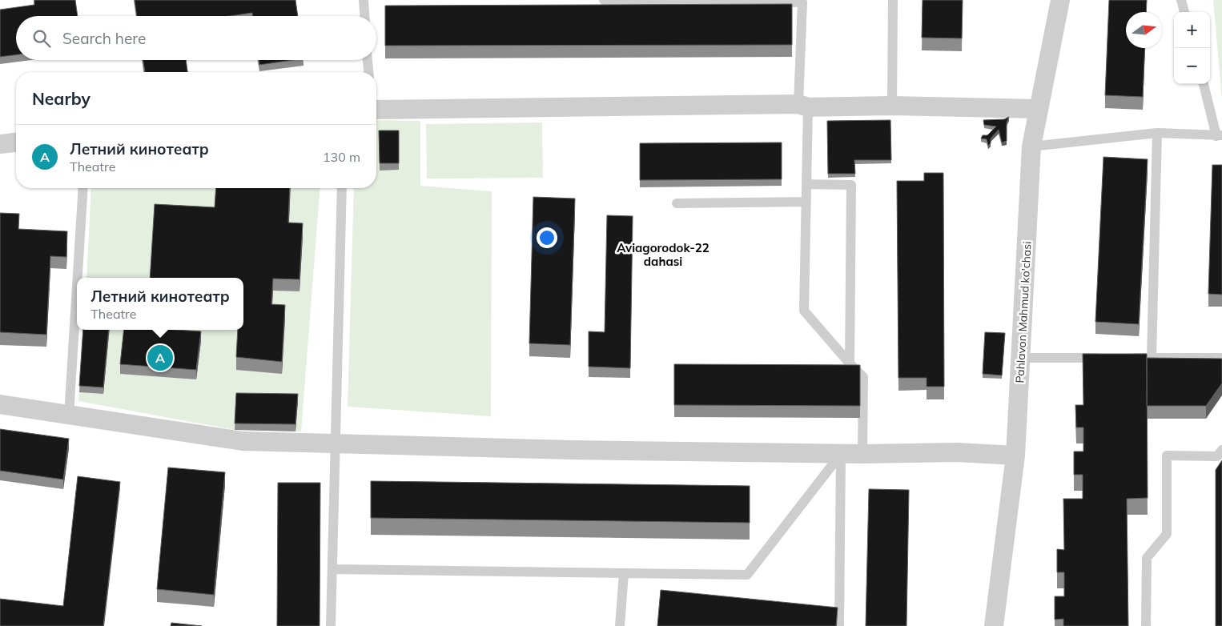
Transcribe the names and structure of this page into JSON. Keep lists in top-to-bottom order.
{
  "streets": {
    "street": ["Pahlavon Mahmud ko'chasi"]
  },
  "districts": ["Aviagorodok-22 dahasi"],
  "north": "right",
  "page": {
    "map_buttons": ["+", "−"],
    "search": "Search here",
    "heading": "Nearby",
    "list": [
      {
        "mark": "A",
        "name": "Летний кинотеатр",
        "note": "Theatre",
        "value": "130 m"
      }
    ],
    "popup": ["Летний кинотеатр", "Theatre"],
    "pins": "A"
  }
}
